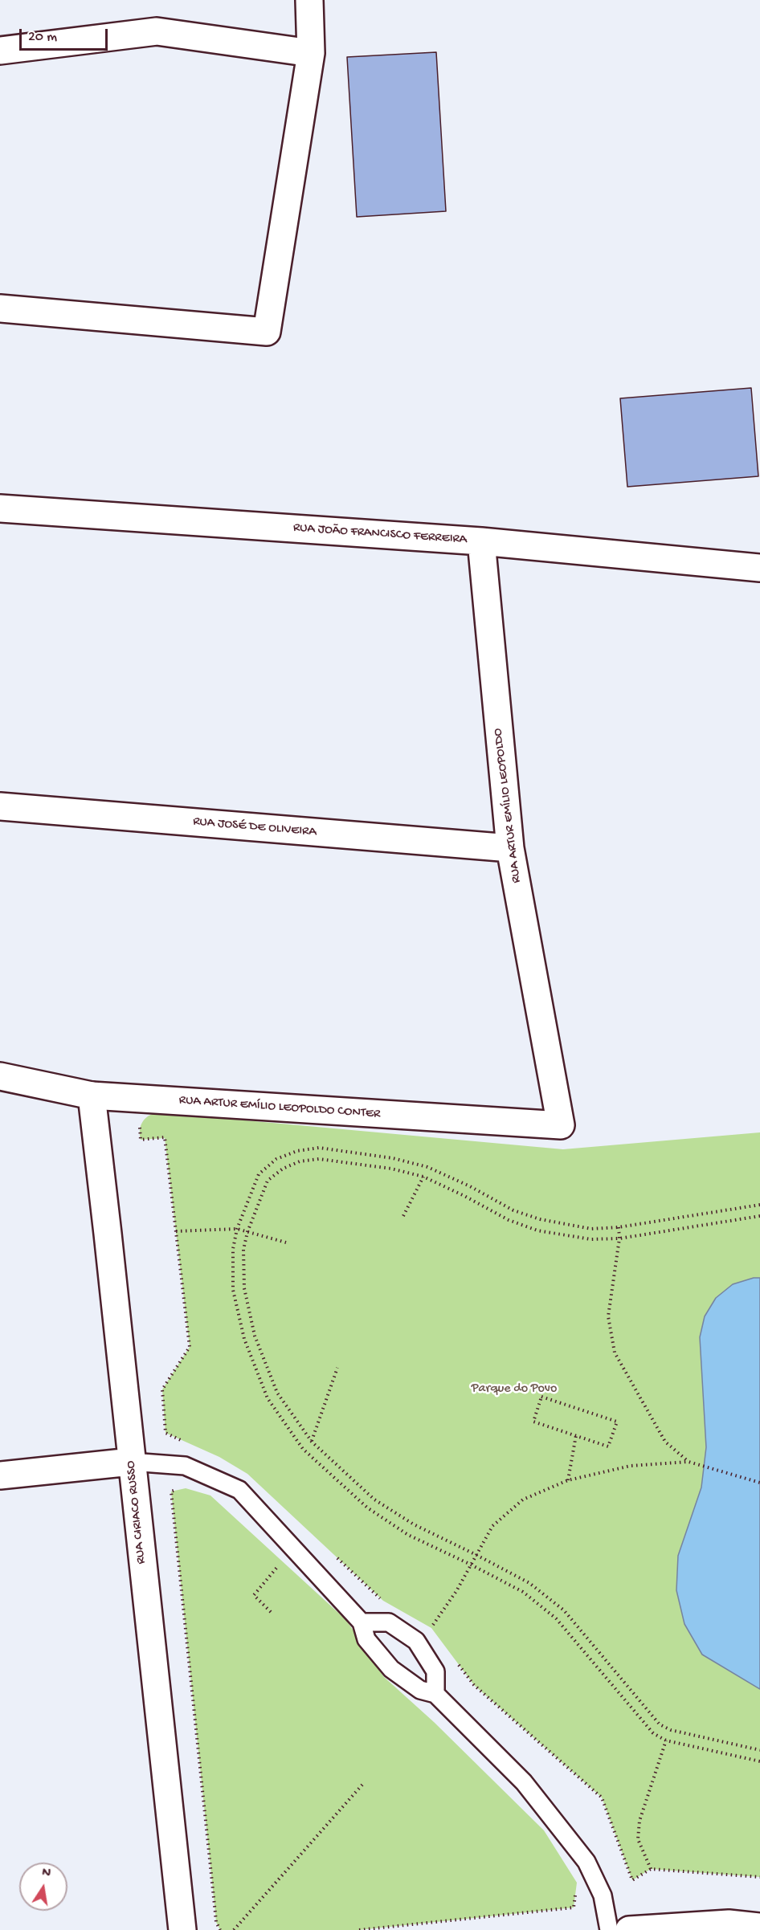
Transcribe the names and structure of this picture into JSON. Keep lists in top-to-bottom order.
{
  "streets": {
    "street": [
      "RUA JOÃO FRANCISCO FERREIRA",
      "RUA ARTUR EMÍLIO LEOPOLDO",
      "RUA JOSÉ DE OLIVEIRA",
      "RUA ARTUR EMÍLIO LEOPOLDO CONTER",
      "RUA CIRIACO RUSSO"
    ]
  },
  "crossings": [
    ["RUA JOÃO FRANCISCO FERREIRA", "RUA ARTUR EMÍLIO LEOPOLDO"],
    ["RUA ARTUR EMÍLIO LEOPOLDO", "RUA JOSÉ DE OLIVEIRA"],
    ["RUA ARTUR EMÍLIO LEOPOLDO", "RUA ARTUR EMÍLIO LEOPOLDO CONTER"],
    ["RUA ARTUR EMÍLIO LEOPOLDO CONTER", "RUA CIRIACO RUSSO"]
  ],
  "parks": ["Parque do Povo"],
  "scale_bar": "20 m",
  "north": "top"
}
